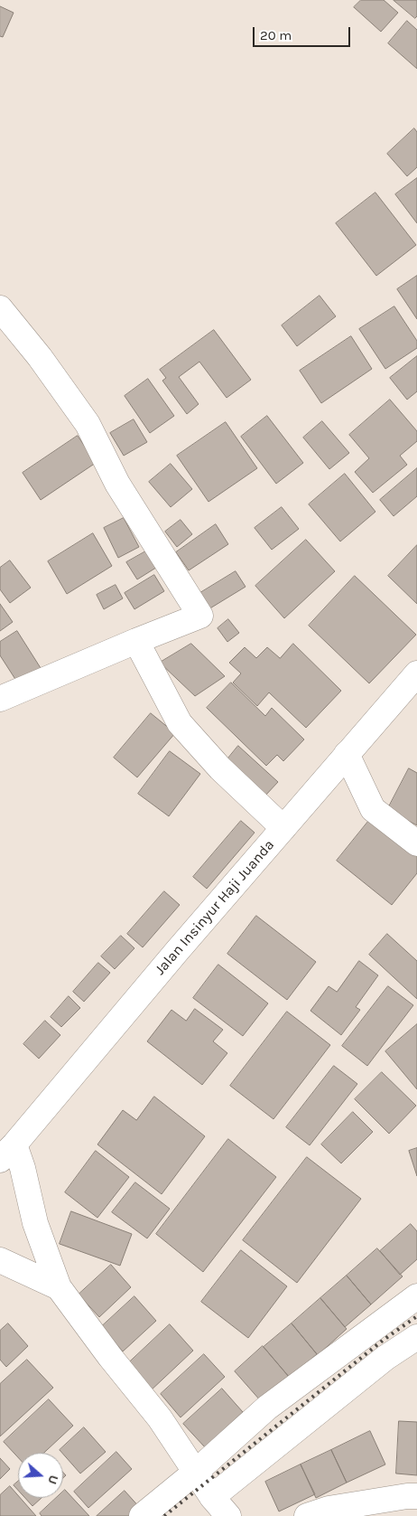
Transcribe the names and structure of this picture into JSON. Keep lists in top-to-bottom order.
{
  "streets": {
    "street": ["Jalan Insinyur Haji Juanda"]
  },
  "scale_bar": "20 m",
  "north": "right"
}
